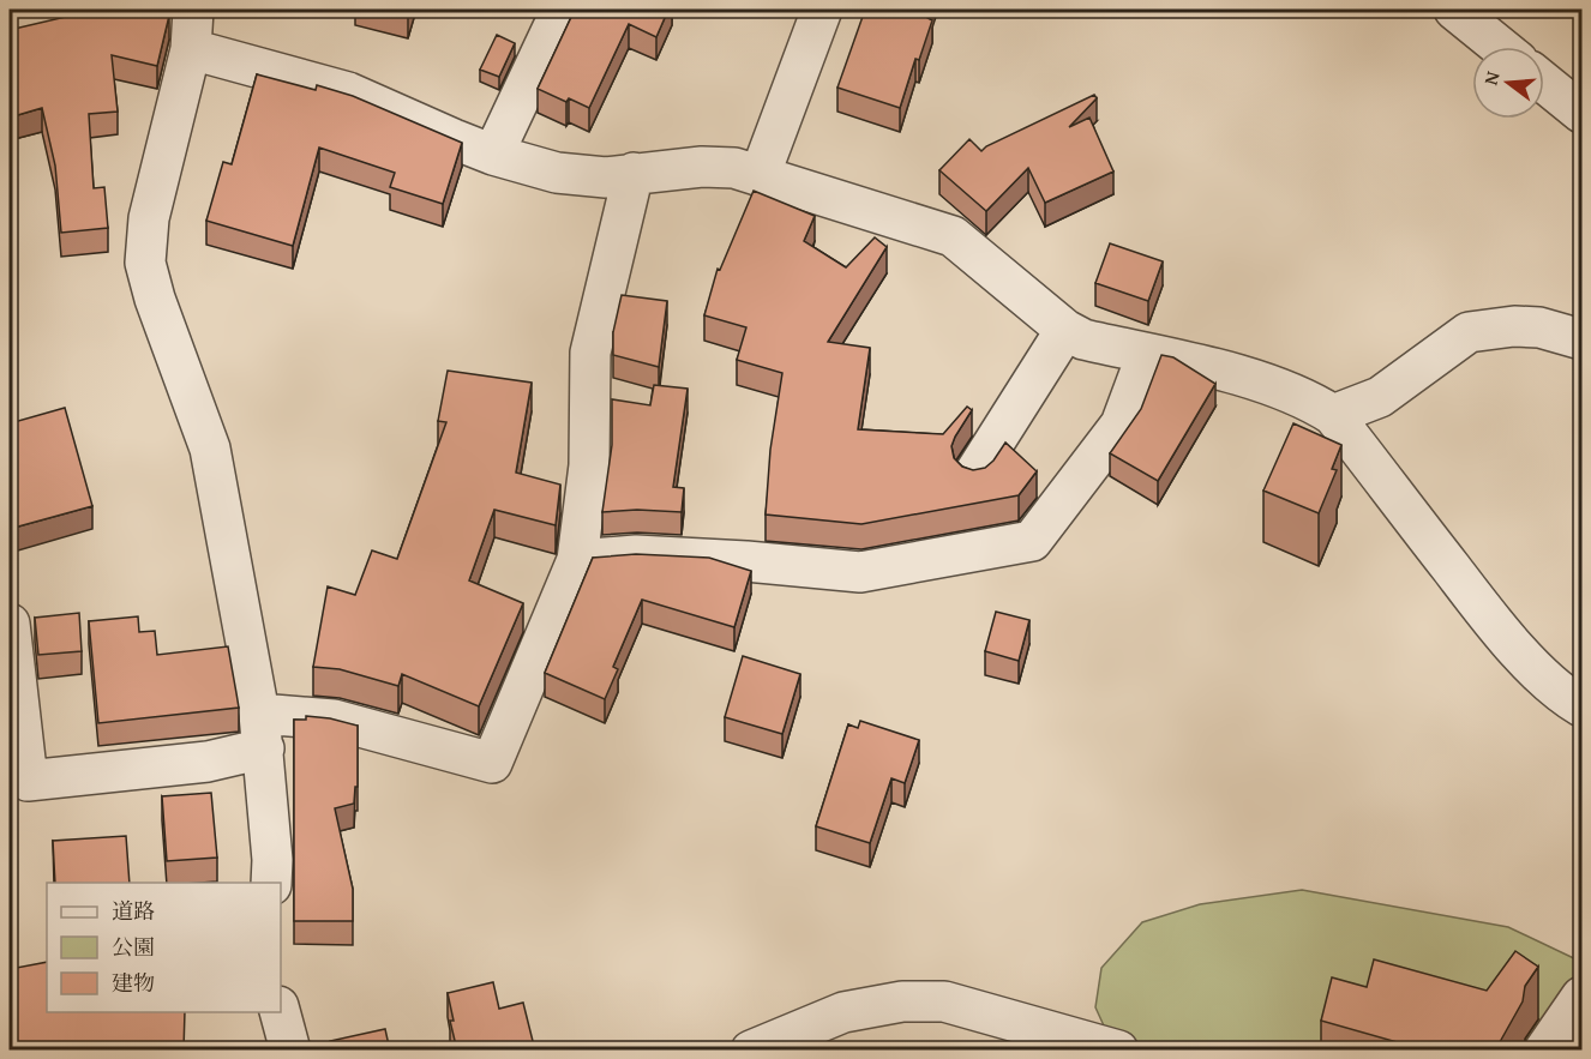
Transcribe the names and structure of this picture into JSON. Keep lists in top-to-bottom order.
{
  "legend": ["道路", "公園", "建物"],
  "north": "left"
}
